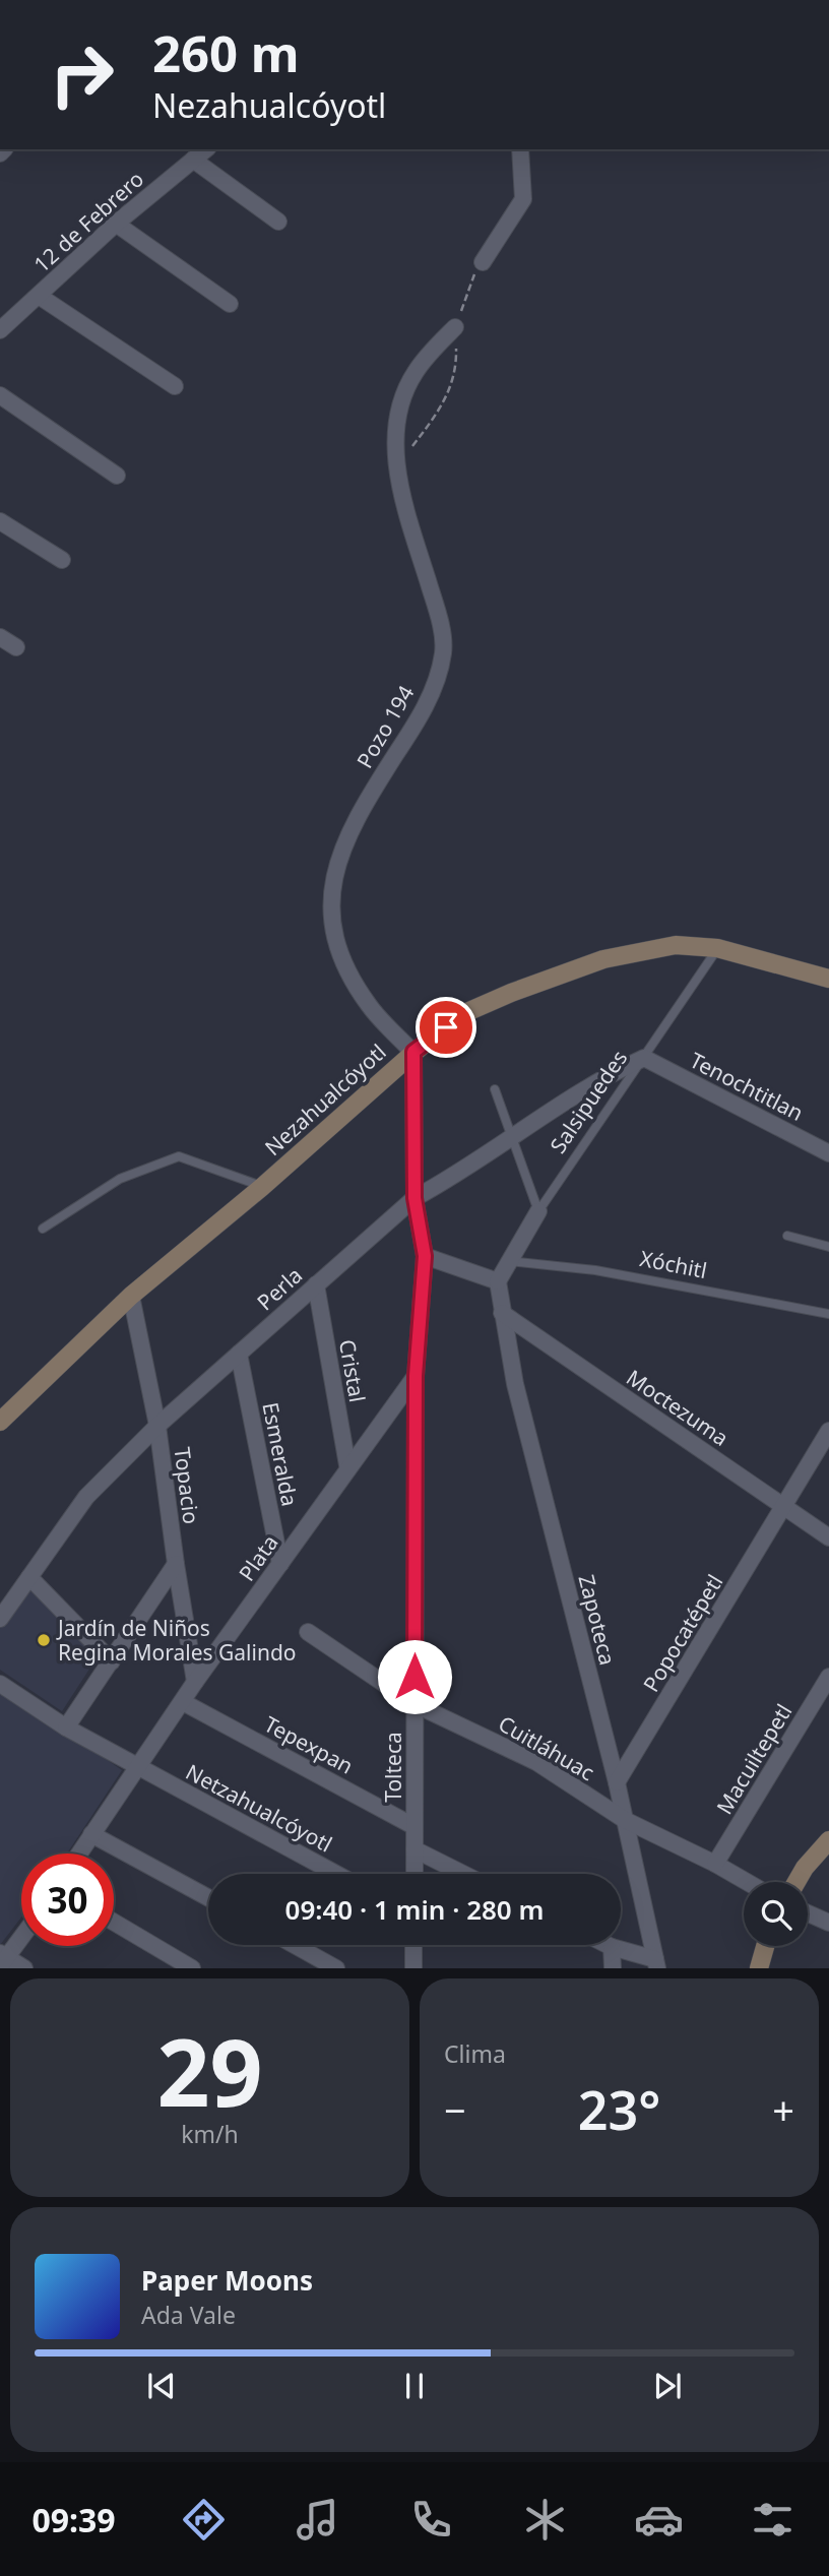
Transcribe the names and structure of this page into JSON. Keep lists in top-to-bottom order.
{
  "streets": {
    "main road": ["Nezahualcóyotl"],
    "street": [
      "12 de Febrero",
      "Pozo 194",
      "Tenochtitlan",
      "Salsipuedes",
      "Perla",
      "Cristal",
      "Moctezuma",
      "Esmeralda",
      "Topacio",
      "Plata",
      "Zapoteca",
      "Popocatépetl",
      "Tepexpan",
      "Cuitláhuac",
      "Macuiltepetl",
      "Tolteca",
      "Netzahualcóyotl"
    ],
    "lane": ["Xóchitl"]
  },
  "crossings": [
    ["Pozo 194", "Nezahualcóyotl"],
    ["Pozo 194", "Tolteca"],
    ["Tenochtitlan", "Salsipuedes"],
    ["Tenochtitlan", "Perla"],
    ["Nezahualcóyotl", "Salsipuedes"],
    ["Nezahualcóyotl", "Topacio"],
    ["Nezahualcóyotl", "Tolteca"],
    ["Salsipuedes", "Xóchitl"],
    ["Salsipuedes", "Perla"],
    ["Salsipuedes", "Zapoteca"],
    ["Perla", "Cristal"],
    ["Perla", "Esmeralda"],
    ["Perla", "Topacio"],
    ["Perla", "Tolteca"],
    ["Cristal", "Plata"],
    ["Moctezuma", "Zapoteca"],
    ["Moctezuma", "Popocatépetl"],
    ["Esmeralda", "Plata"],
    ["Topacio", "Plata"],
    ["Plata", "Tepexpan"],
    ["Plata", "Tolteca"],
    ["Plata", "Netzahualcóyotl"],
    ["Zapoteca", "Popocatépetl"],
    ["Zapoteca", "Cuitláhuac"],
    ["Tepexpan", "Tolteca"],
    ["Cuitláhuac", "Macuiltepetl"],
    ["Cuitláhuac", "Tolteca"]
  ],
  "places": ["Jardín de Niños Regina Morales Galindo"],
  "page": {
    "turn": ["260 m", "Nezahualcóyotl"],
    "limit": "30",
    "trip": "09:40 · 1 min · 280 m",
    "tile": [
      ["29", "km/h"],
      "Clima"
    ],
    "heat": ["−", "23°", "+"],
    "song": ["Paper Moons", "Ada Vale"],
    "tabs": "09:39"
  }
}
